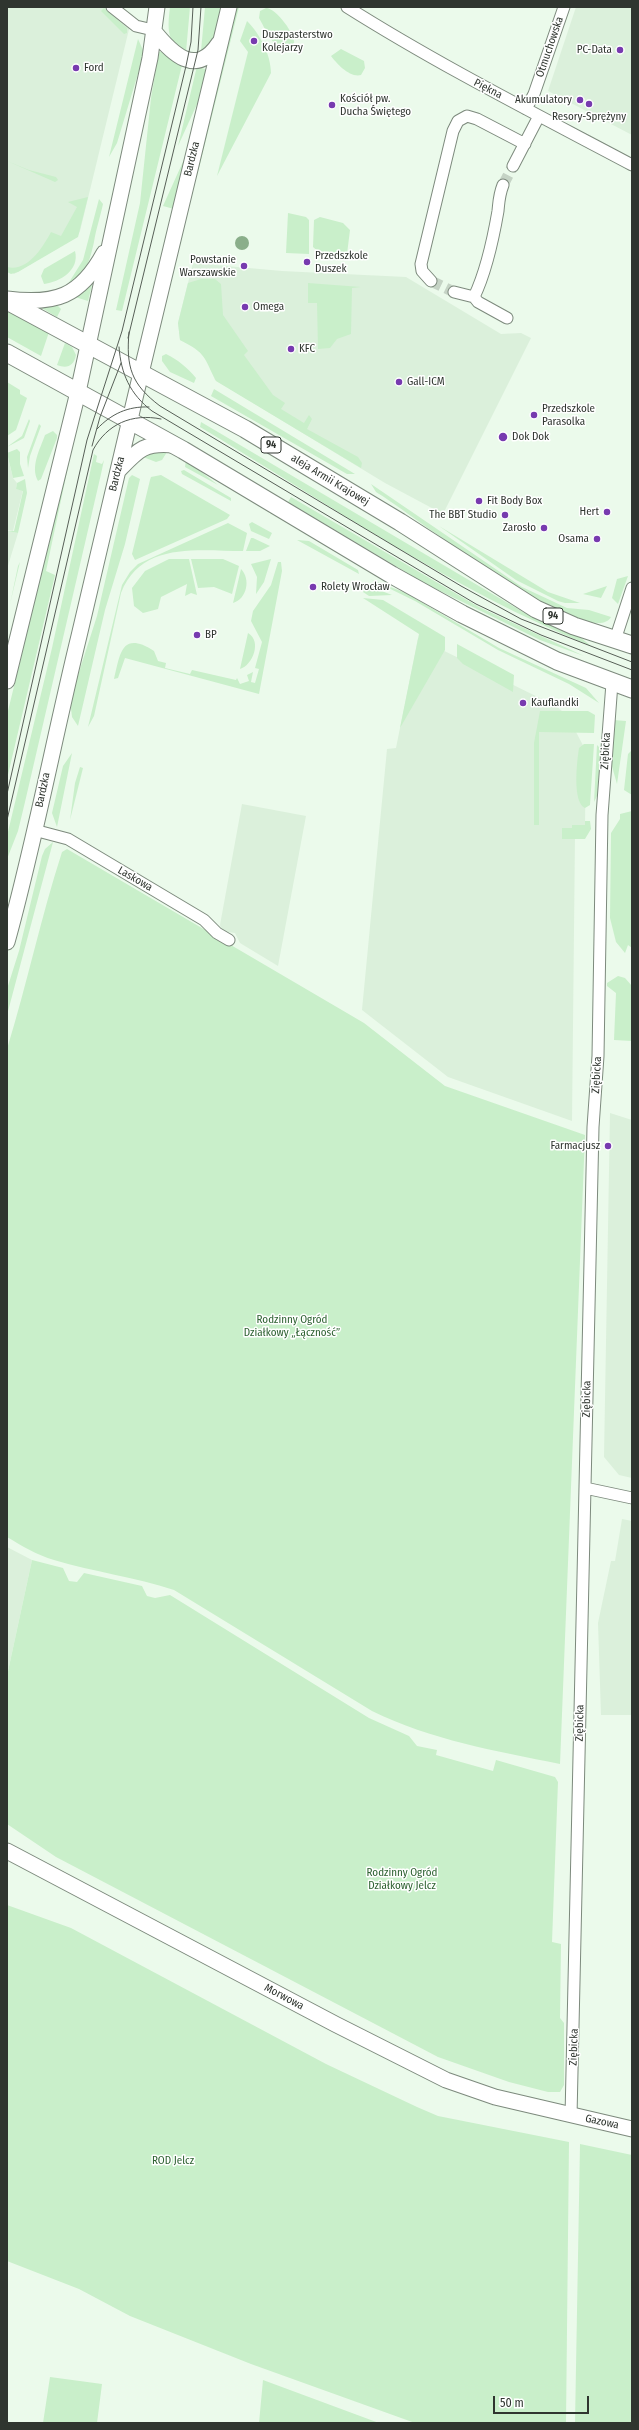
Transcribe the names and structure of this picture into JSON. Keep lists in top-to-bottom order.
{
  "streets": {
    "main road": ["94", "aleja Armii Krajowej"],
    "street": [
      "Otmuchowska",
      "Piękna",
      "Bardzka",
      "Ziębicka",
      "Laskowa",
      "Morwowa",
      "Gazowa"
    ]
  },
  "crossings": [
    ["Otmuchowska", "Piękna"],
    ["Bardzka", "aleja Armii Krajowej"],
    ["Bardzka", "Laskowa"],
    ["Ziębicka", "Morwowa"],
    ["Ziębicka", "Gazowa"],
    ["Morwowa", "Gazowa"]
  ],
  "parks": ["Rodzinny Ogród Działkowy „Łączność”", "Rodzinny Ogród Działkowy Jelcz", "ROD Jelcz"],
  "places": [
    "Duszpasterstwo Kolejarzy",
    "PC-Data",
    "Ford",
    "Akumulatory",
    "Resory-Sprężyny",
    "Kościół pw. Ducha Świętego",
    "Przedszkole Duszek",
    "Powstanie Warszawskie",
    "Omega",
    "KFC",
    "Gall-ICM",
    "Przedszkole Parasolka",
    "Dok Dok",
    "Fit Body Box",
    "Hert",
    "The BBT Studio",
    "Zarosło",
    "Osama",
    "Rolety Wrocław",
    "BP",
    "Kauflandki",
    "Farmacjusz"
  ],
  "scale_bar": "50 m"
}
